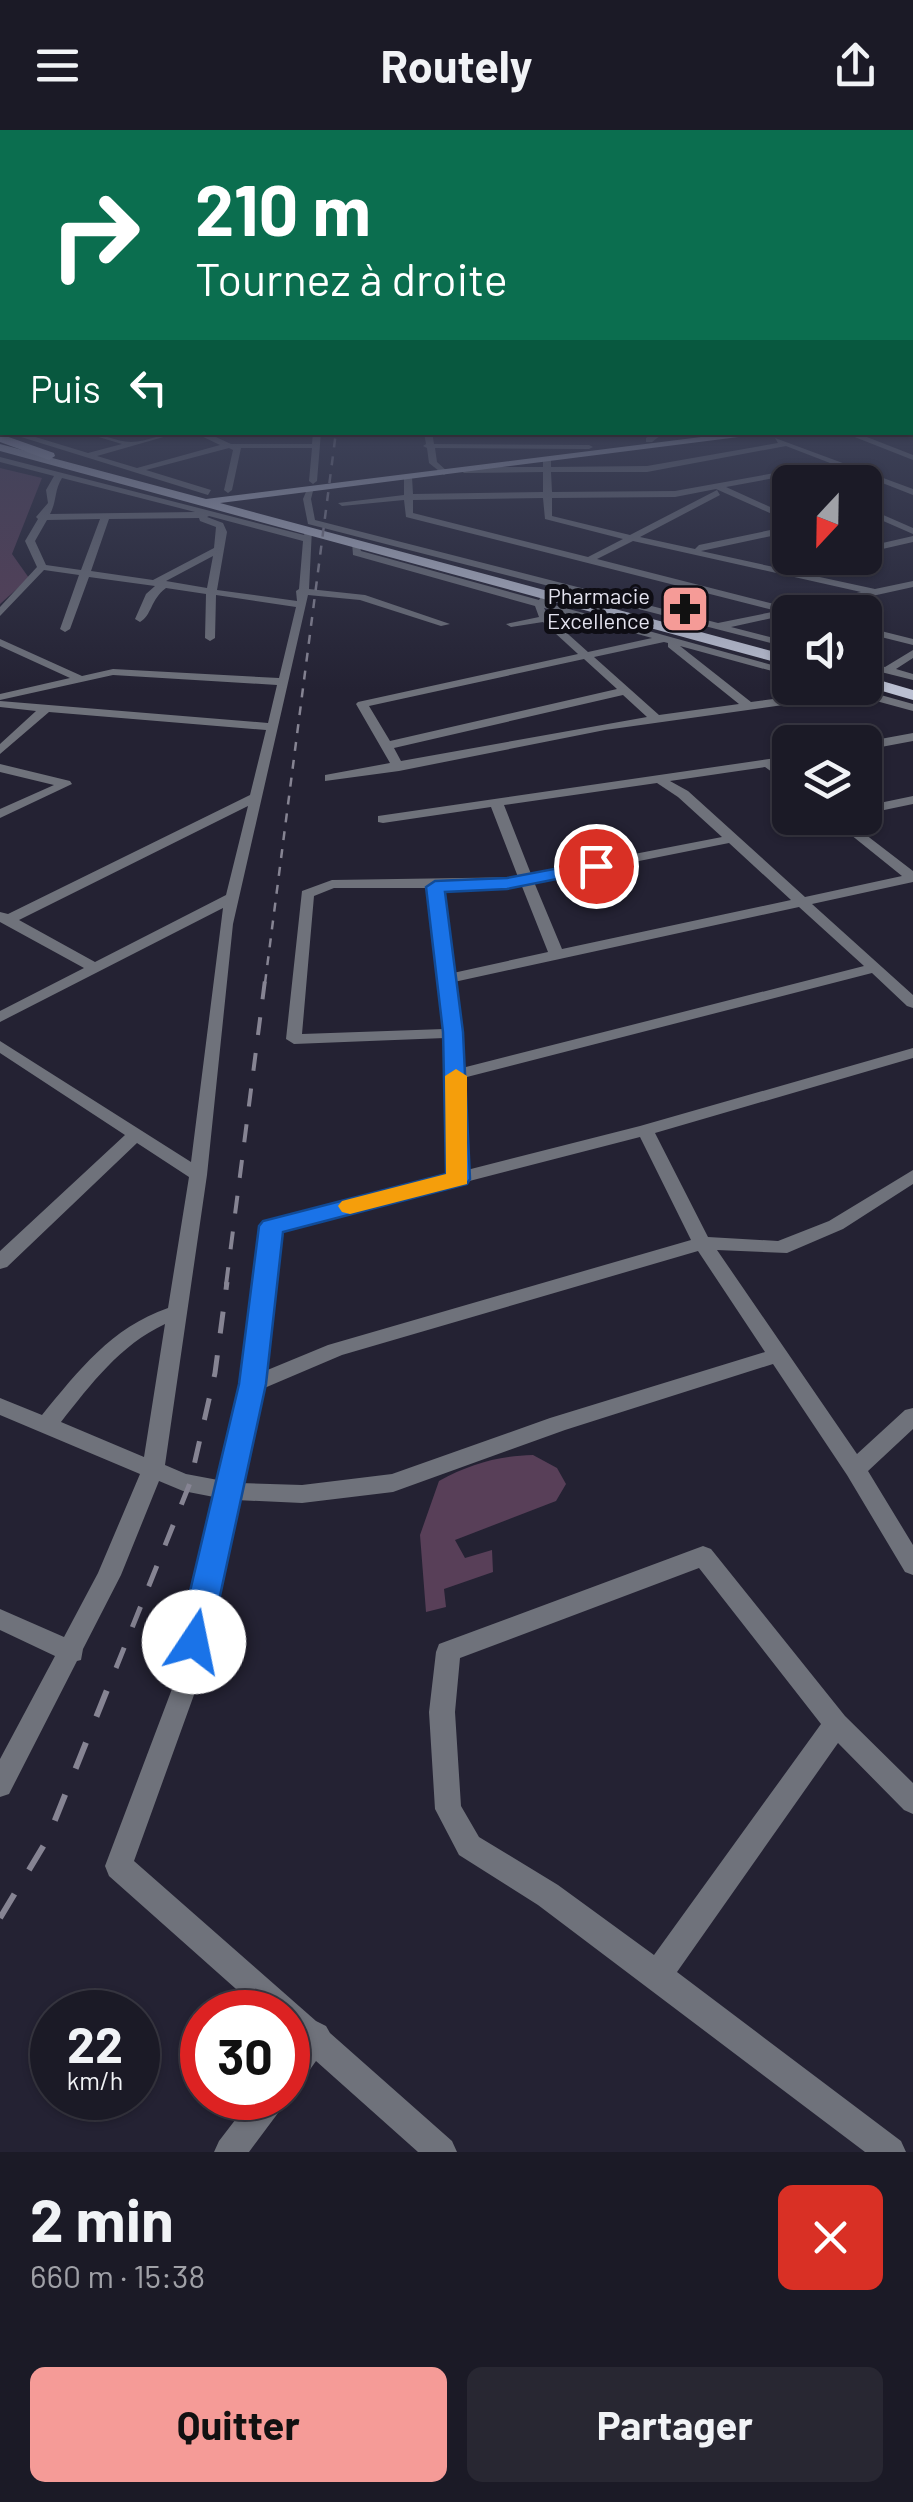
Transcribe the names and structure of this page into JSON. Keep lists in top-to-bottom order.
{
  "places": {
    "pharmacy": ["Pharmacie Excellence"]
  },
  "north": "bottom",
  "page": {
    "header": "Routely",
    "turn": ["210 m", "Tournez à droite"],
    "then": "Puis",
    "speed": "22 km/h",
    "limit": "30",
    "heading": ["2 min", "660 m · 15:38"],
    "buttons": ["Quitter", "Partager"]
  }
}
